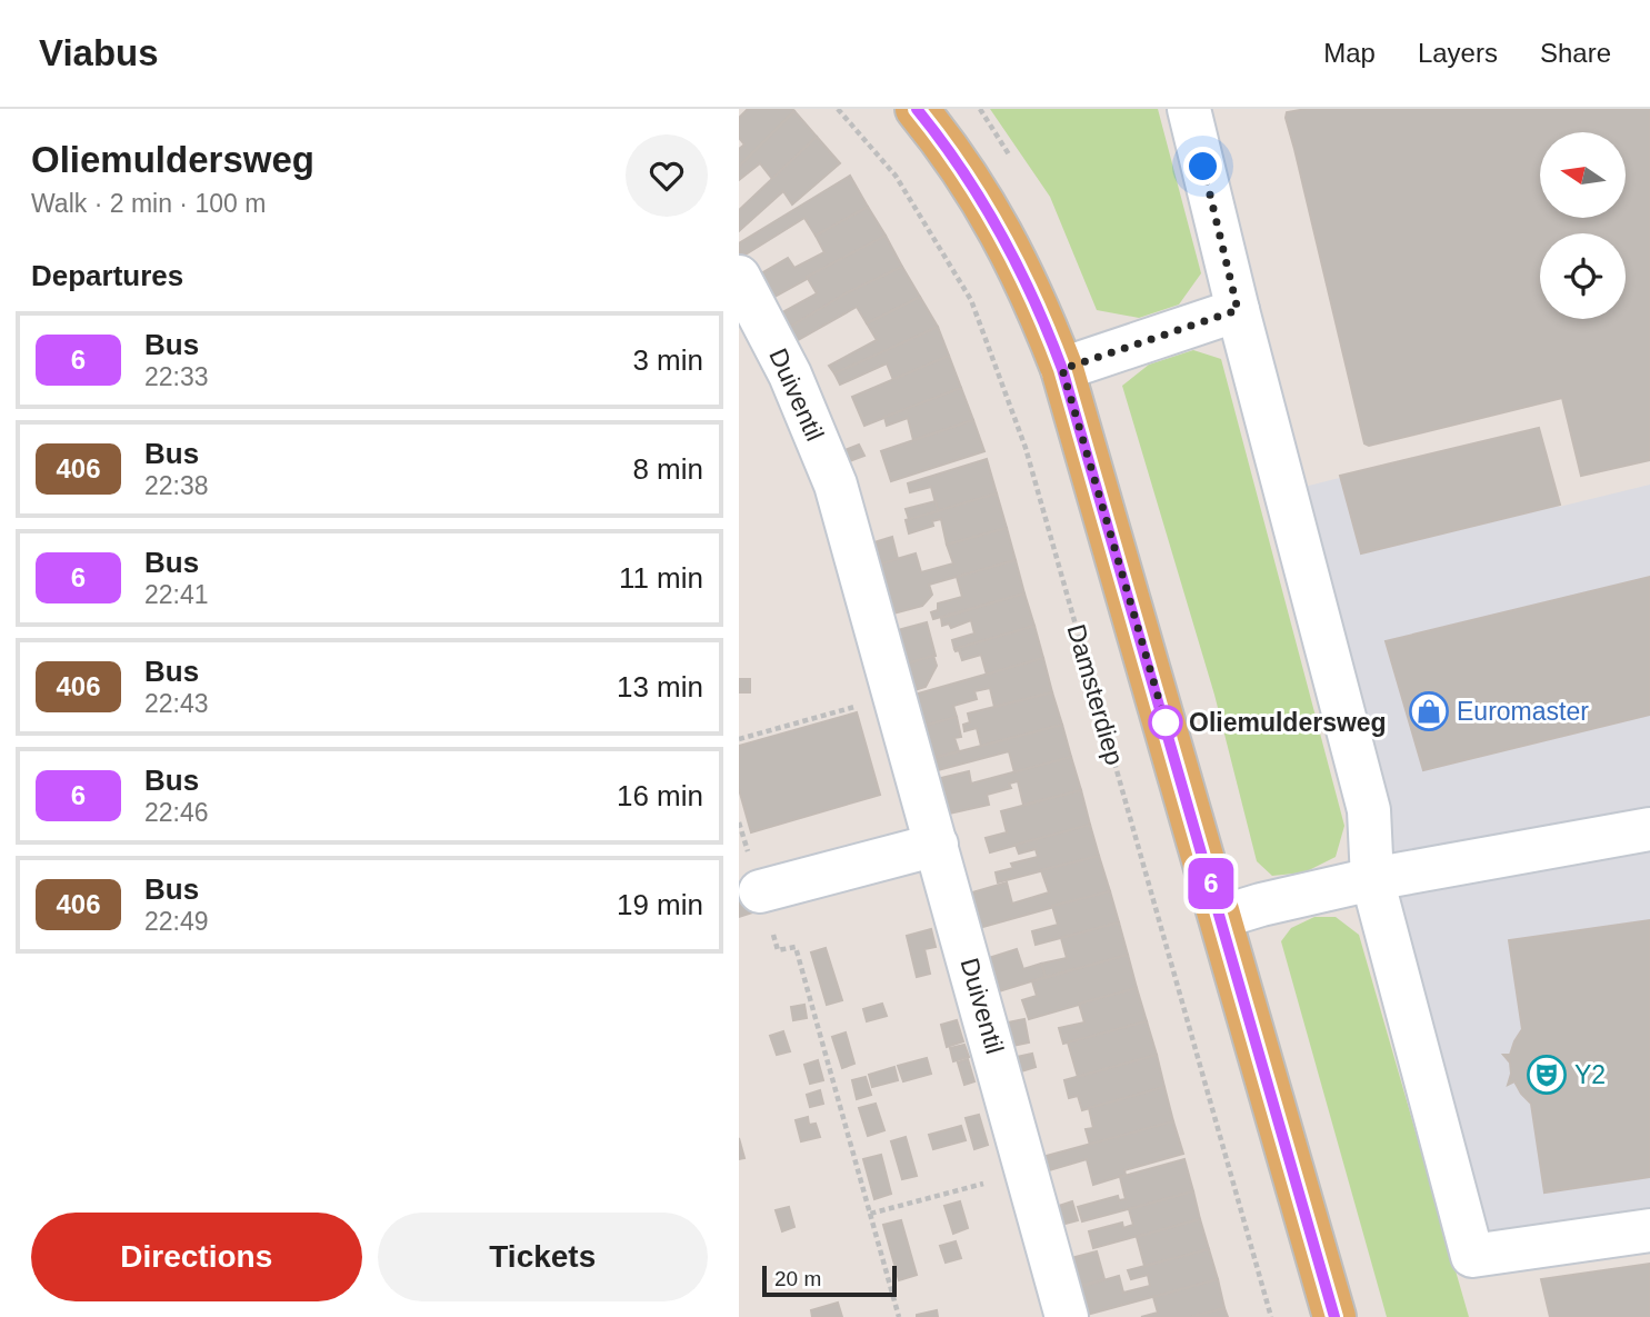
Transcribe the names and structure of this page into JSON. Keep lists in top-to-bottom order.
{
  "streets": {
    "street": ["Duiventil"],
    "path": ["Damsterdiep"]
  },
  "places": {
    "shop": ["Euromaster"],
    "other": ["Oliemuldersweg"],
    "theatre": ["Y2"]
  },
  "lines": ["bus line 6"],
  "scale_bar": "20 m",
  "north": "left",
  "page": {
    "header": "Viabus",
    "nav": ["Map", "Layers", "Share"],
    "heading": [
      ["Oliemuldersweg", "Walk · 2 min · 100 m"],
      "Departures"
    ],
    "on_map": "6",
    "list": [
      {
        "mark": "6",
        "name": "Bus",
        "note": "22:33",
        "value": "3 min"
      },
      {
        "mark": "406",
        "name": "Bus",
        "note": "22:38",
        "value": "8 min"
      },
      {
        "mark": "6",
        "name": "Bus",
        "note": "22:41",
        "value": "11 min"
      },
      {
        "mark": "406",
        "name": "Bus",
        "note": "22:43",
        "value": "13 min"
      },
      {
        "mark": "6",
        "name": "Bus",
        "note": "22:46",
        "value": "16 min"
      },
      {
        "mark": "406",
        "name": "Bus",
        "note": "22:49",
        "value": "19 min"
      }
    ],
    "buttons": ["Directions", "Tickets"],
    "scale": "20 m"
  }
}
